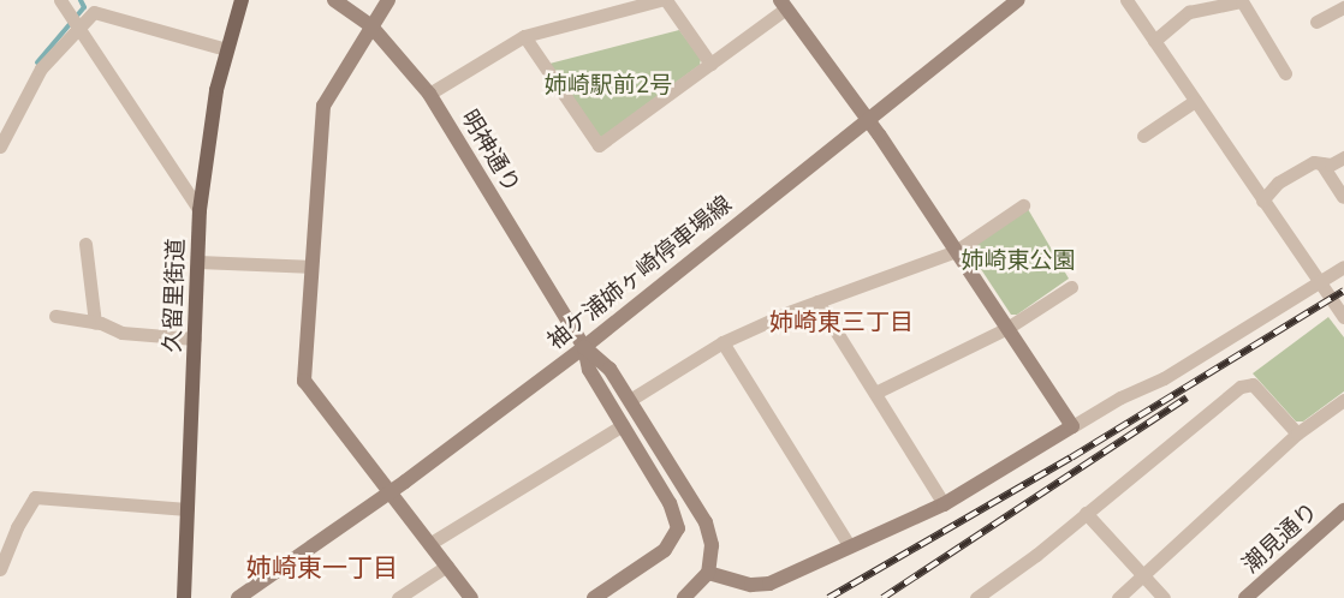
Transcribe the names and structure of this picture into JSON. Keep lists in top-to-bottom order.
{
  "streets": {
    "main road": ["久留里街道"],
    "street": ["明神通り", "袖ケ浦姉ヶ崎停車場線", "潮見通り"]
  },
  "crossings": [
    ["明神通り", "袖ケ浦姉ヶ崎停車場線"]
  ],
  "districts": ["姉崎東三丁目", "姉崎東一丁目"],
  "parks": ["姉崎駅前2号", "姉崎東公園"]
}
